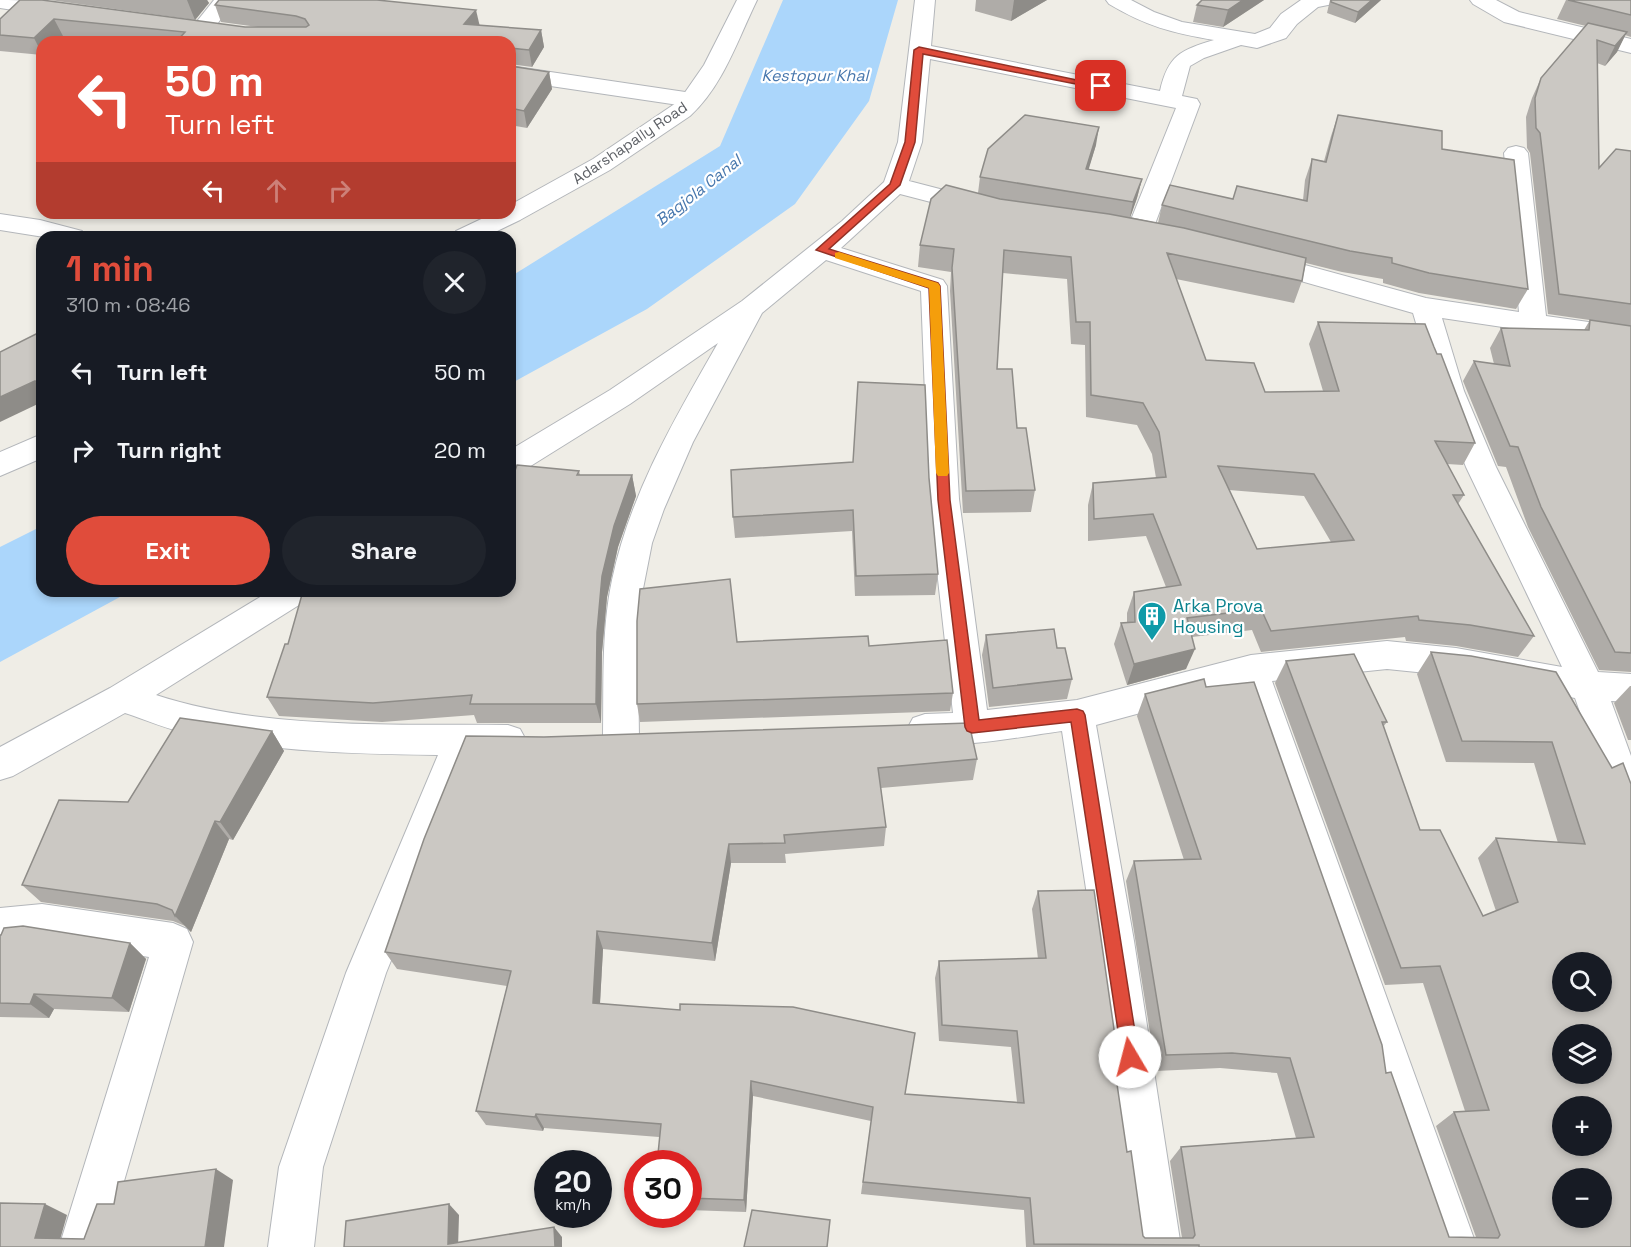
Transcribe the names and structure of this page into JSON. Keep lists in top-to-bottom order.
{
  "streets": {
    "street": ["Adarshapally Road"]
  },
  "water": ["Kestopur Khal", "Bagjola Canal"],
  "places": {
    "building": ["Arka Prova Housing"]
  },
  "page": {
    "turn": ["50 m", "Turn left"],
    "heading": ["1 min", "310 m · 08:46"],
    "list": [
      {
        "name": "Turn left",
        "value": "50 m"
      },
      {
        "name": "Turn right",
        "value": "20 m"
      }
    ],
    "buttons": ["Exit", "Share"],
    "map_buttons": ["+", "−"],
    "speed": "20 km/h",
    "limit": "30"
  }
}
